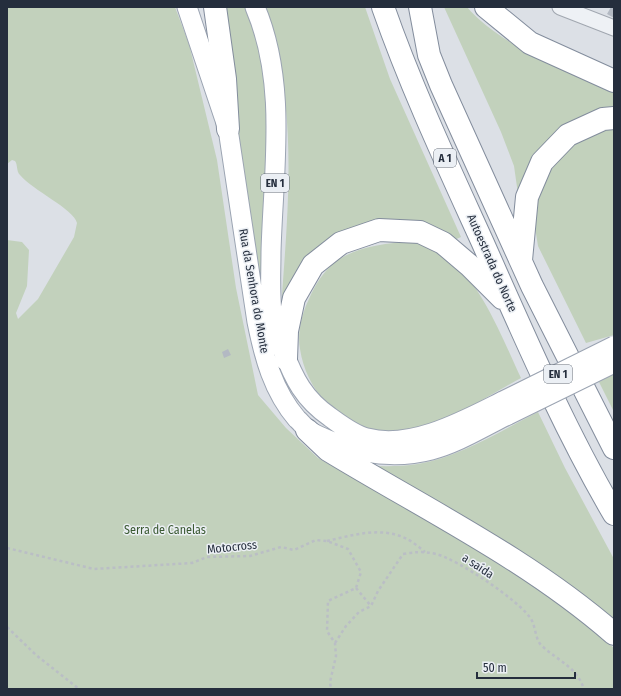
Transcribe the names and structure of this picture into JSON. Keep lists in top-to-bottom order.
{
  "streets": {
    "highway": ["A 1", "Autoestrada do Norte"],
    "main road": ["EN 1", "Rua da Senhora do Monte"],
    "path": ["Motocross", "a saída"]
  },
  "crossings": [
    ["Motocross", "a saída"]
  ],
  "parks": ["Serra de Canelas"],
  "scale_bar": "50 m"
}
